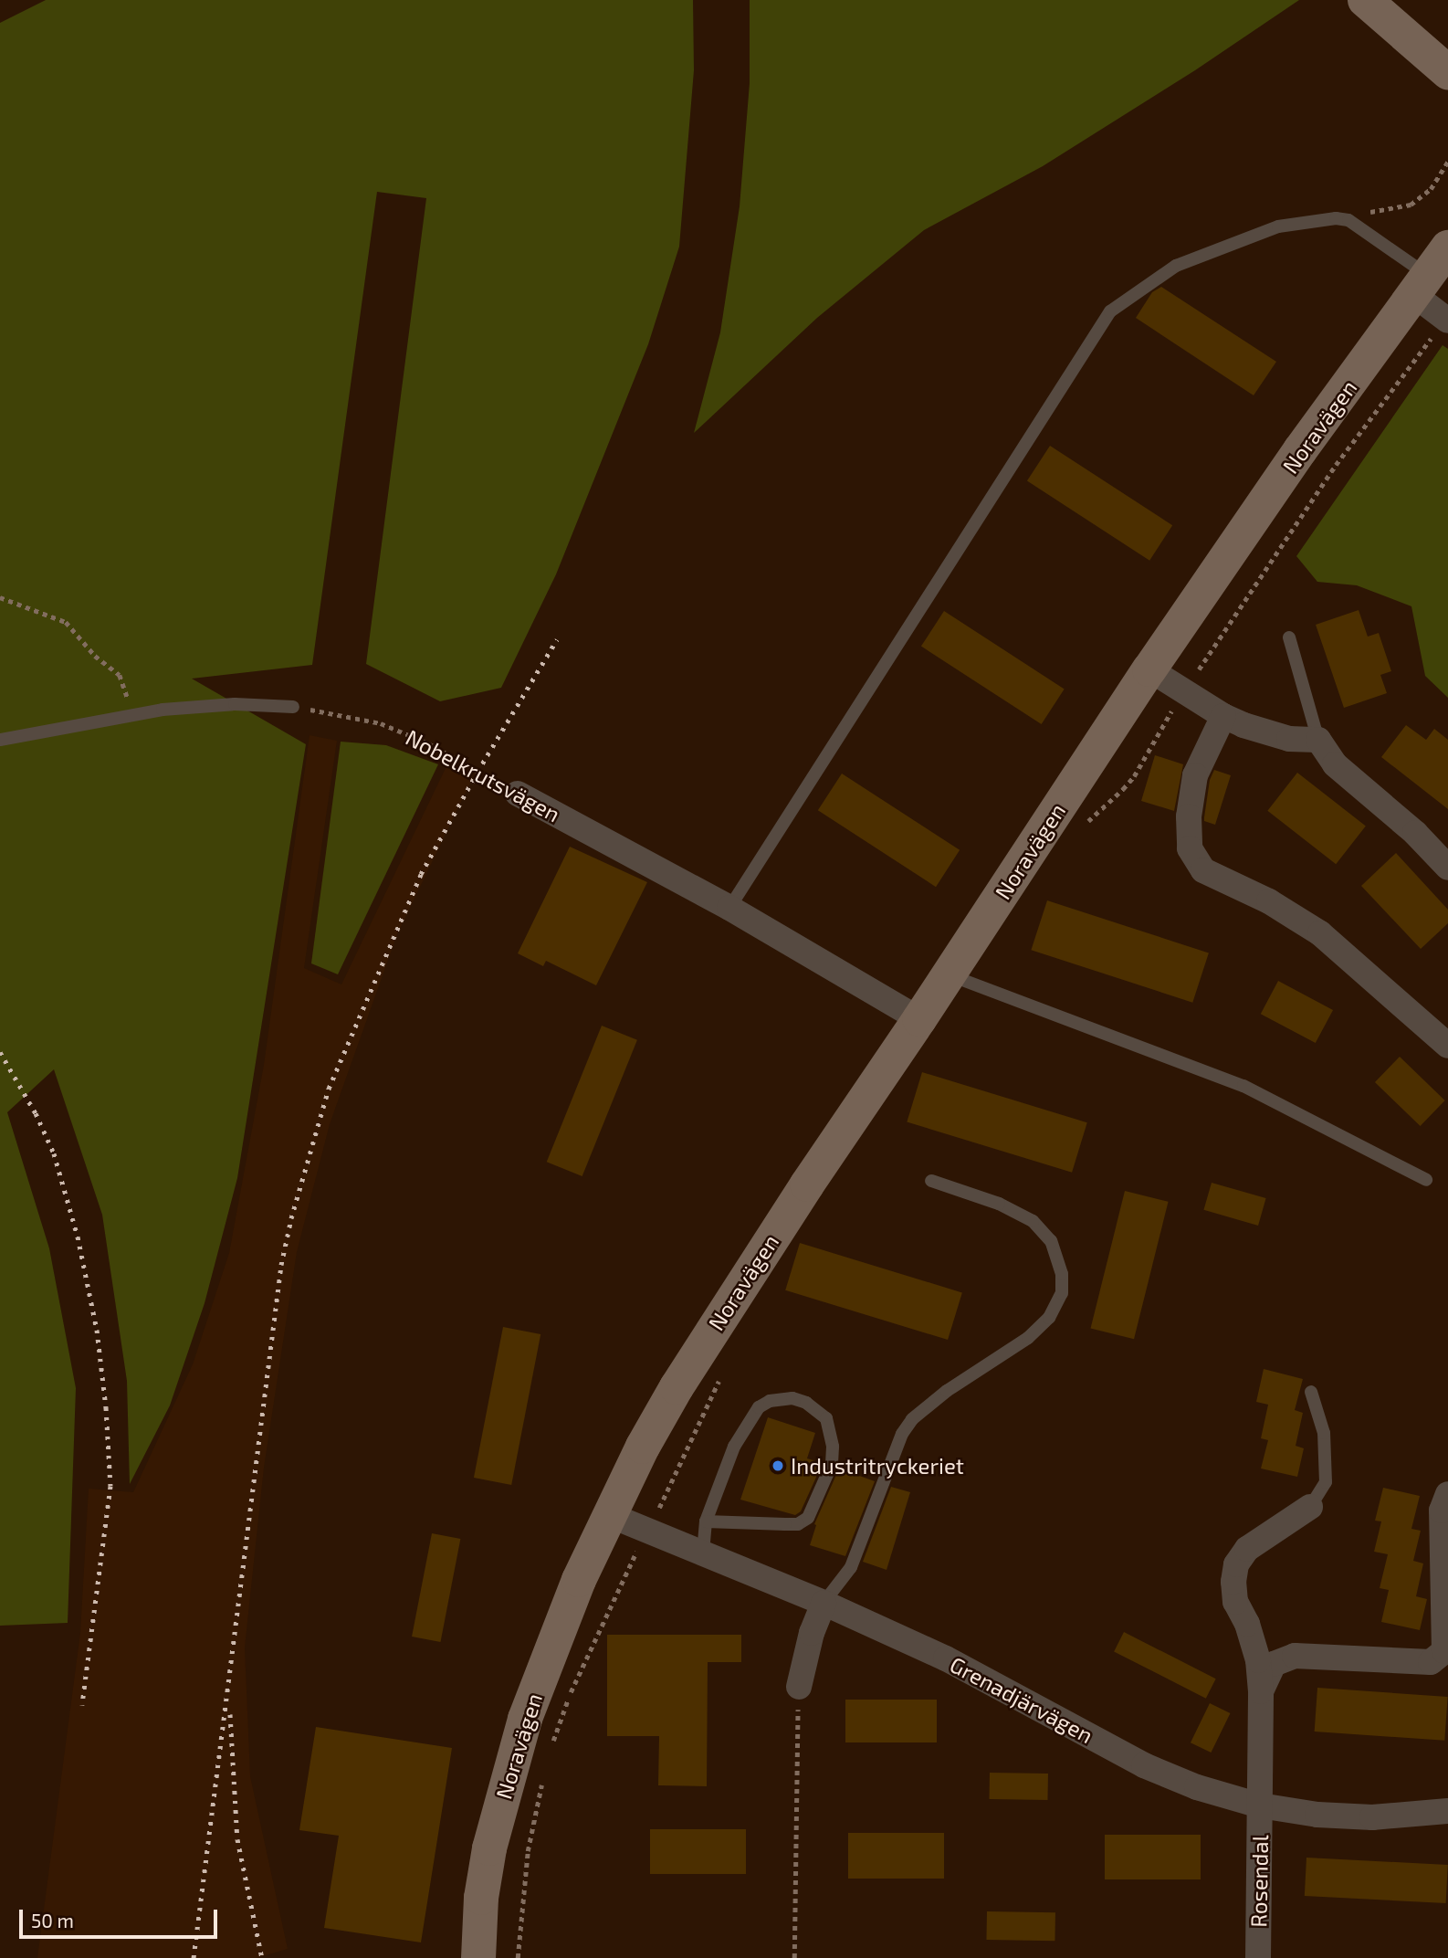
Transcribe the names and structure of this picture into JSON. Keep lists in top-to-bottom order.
{
  "streets": {
    "street": [
      "Noravägen",
      "Nobelkrutsvägen",
      "Grenadjärvägen",
      "Rosendal"
    ]
  },
  "crossings": [
    ["Noravägen", "Nobelkrutsvägen"],
    ["Noravägen", "Grenadjärvägen"],
    ["Grenadjärvägen", "Rosendal"]
  ],
  "places": ["Industritryckeriet"],
  "scale_bar": "50 m"
}
